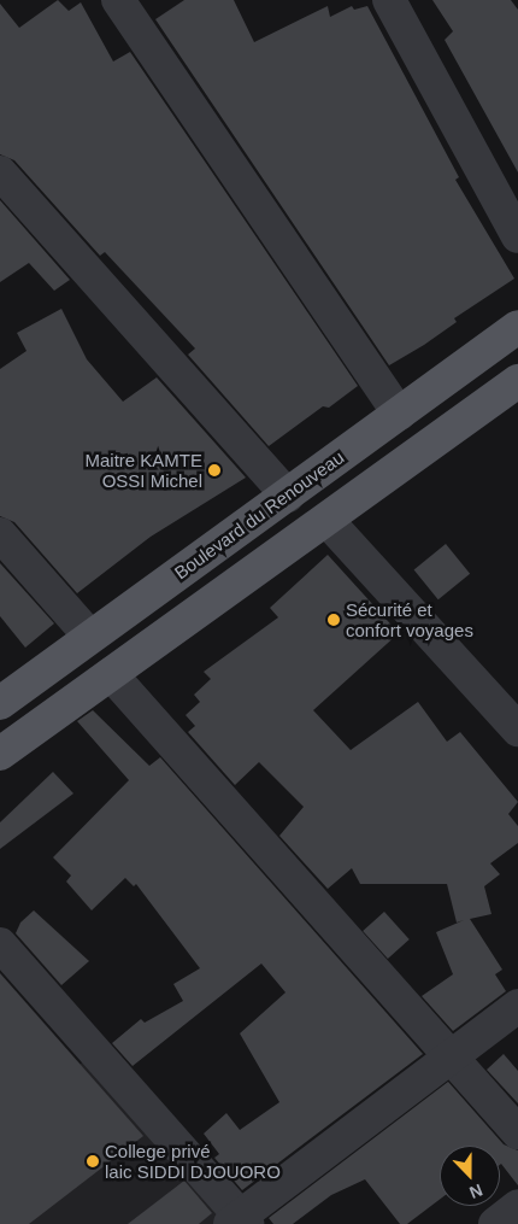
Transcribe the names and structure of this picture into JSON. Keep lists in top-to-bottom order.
{
  "streets": {
    "main road": ["Boulevard du Renouveau"]
  },
  "places": ["Maitre KAMTE OSSI Michel", "Sécurité et confort voyages", "College privé laic SIDDI DJOUORO"],
  "north": "bottom"
}
